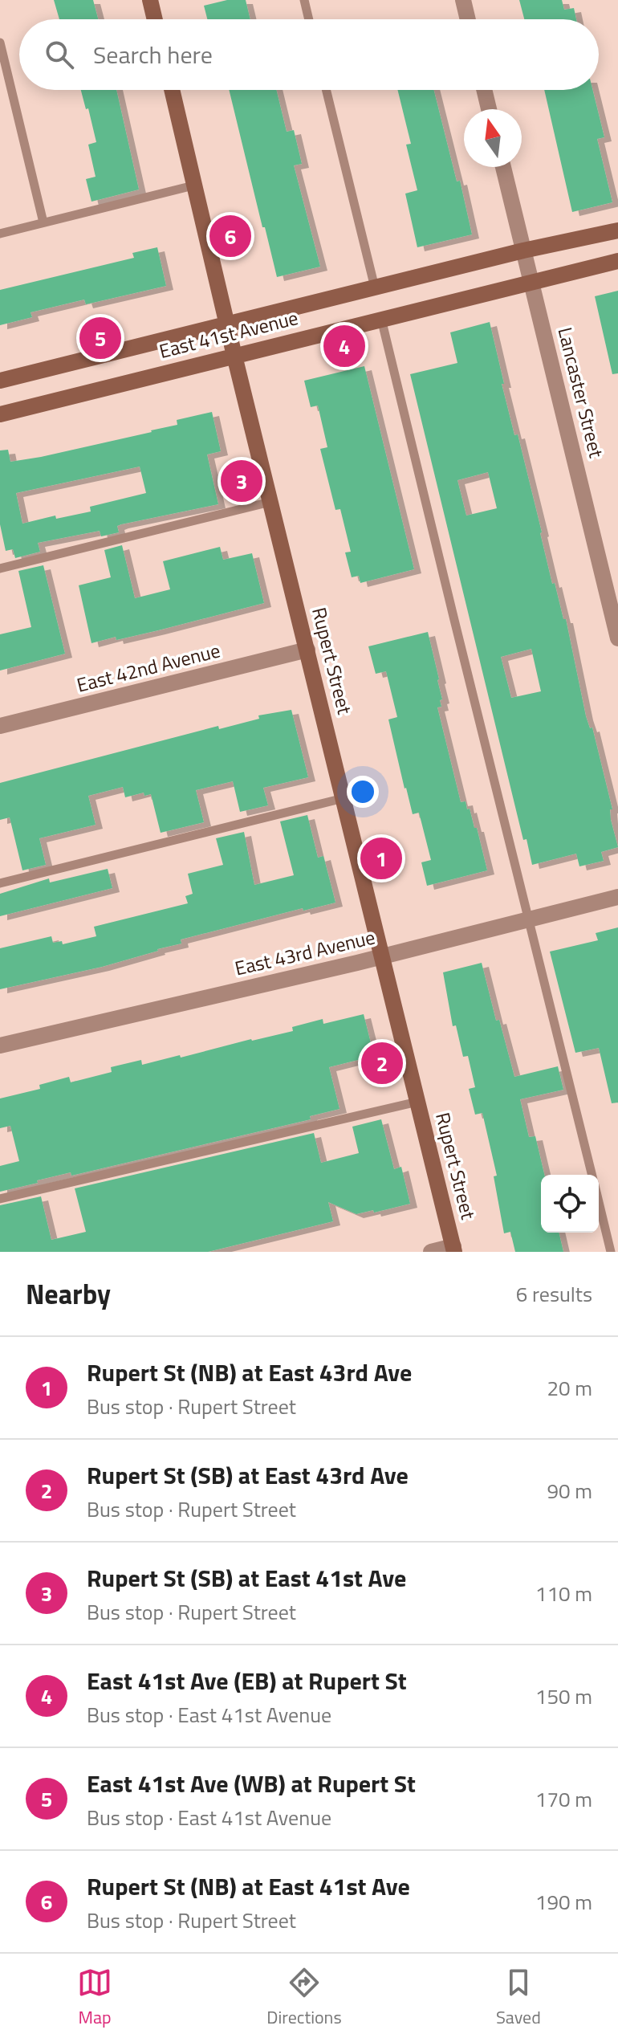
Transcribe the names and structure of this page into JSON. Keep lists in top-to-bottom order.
{
  "streets": {
    "main road": ["East 41st Avenue", "Rupert Street"],
    "street": ["Lancaster Street", "East 42nd Avenue", "East 43rd Avenue"]
  },
  "crossings": [
    ["East 41st Avenue", "Lancaster Street"],
    ["East 41st Avenue", "Rupert Street"],
    ["Rupert Street", "East 42nd Avenue"],
    ["Rupert Street", "East 43rd Avenue"]
  ],
  "north": "top",
  "page": {
    "search": "Search here",
    "pins": [
      "6",
      "5",
      "4",
      "3",
      "1",
      "2"
    ],
    "heading": ["Nearby", "6 results"],
    "list": [
      {
        "mark": "1",
        "name": "Rupert St (NB) at East 43rd Ave",
        "note": "Bus stop · Rupert Street",
        "value": "20 m"
      },
      {
        "mark": "2",
        "name": "Rupert St (SB) at East 43rd Ave",
        "note": "Bus stop · Rupert Street",
        "value": "90 m"
      },
      {
        "mark": "3",
        "name": "Rupert St (SB) at East 41st Ave",
        "note": "Bus stop · Rupert Street",
        "value": "110 m"
      },
      {
        "mark": "4",
        "name": "East 41st Ave (EB) at Rupert St",
        "note": "Bus stop · East 41st Avenue",
        "value": "150 m"
      },
      {
        "mark": "5",
        "name": "East 41st Ave (WB) at Rupert St",
        "note": "Bus stop · East 41st Avenue",
        "value": "170 m"
      },
      {
        "mark": "6",
        "name": "Rupert St (NB) at East 41st Ave",
        "note": "Bus stop · Rupert Street",
        "value": "190 m"
      }
    ],
    "nav": ["Map", "Directions", "Saved"]
  }
}
